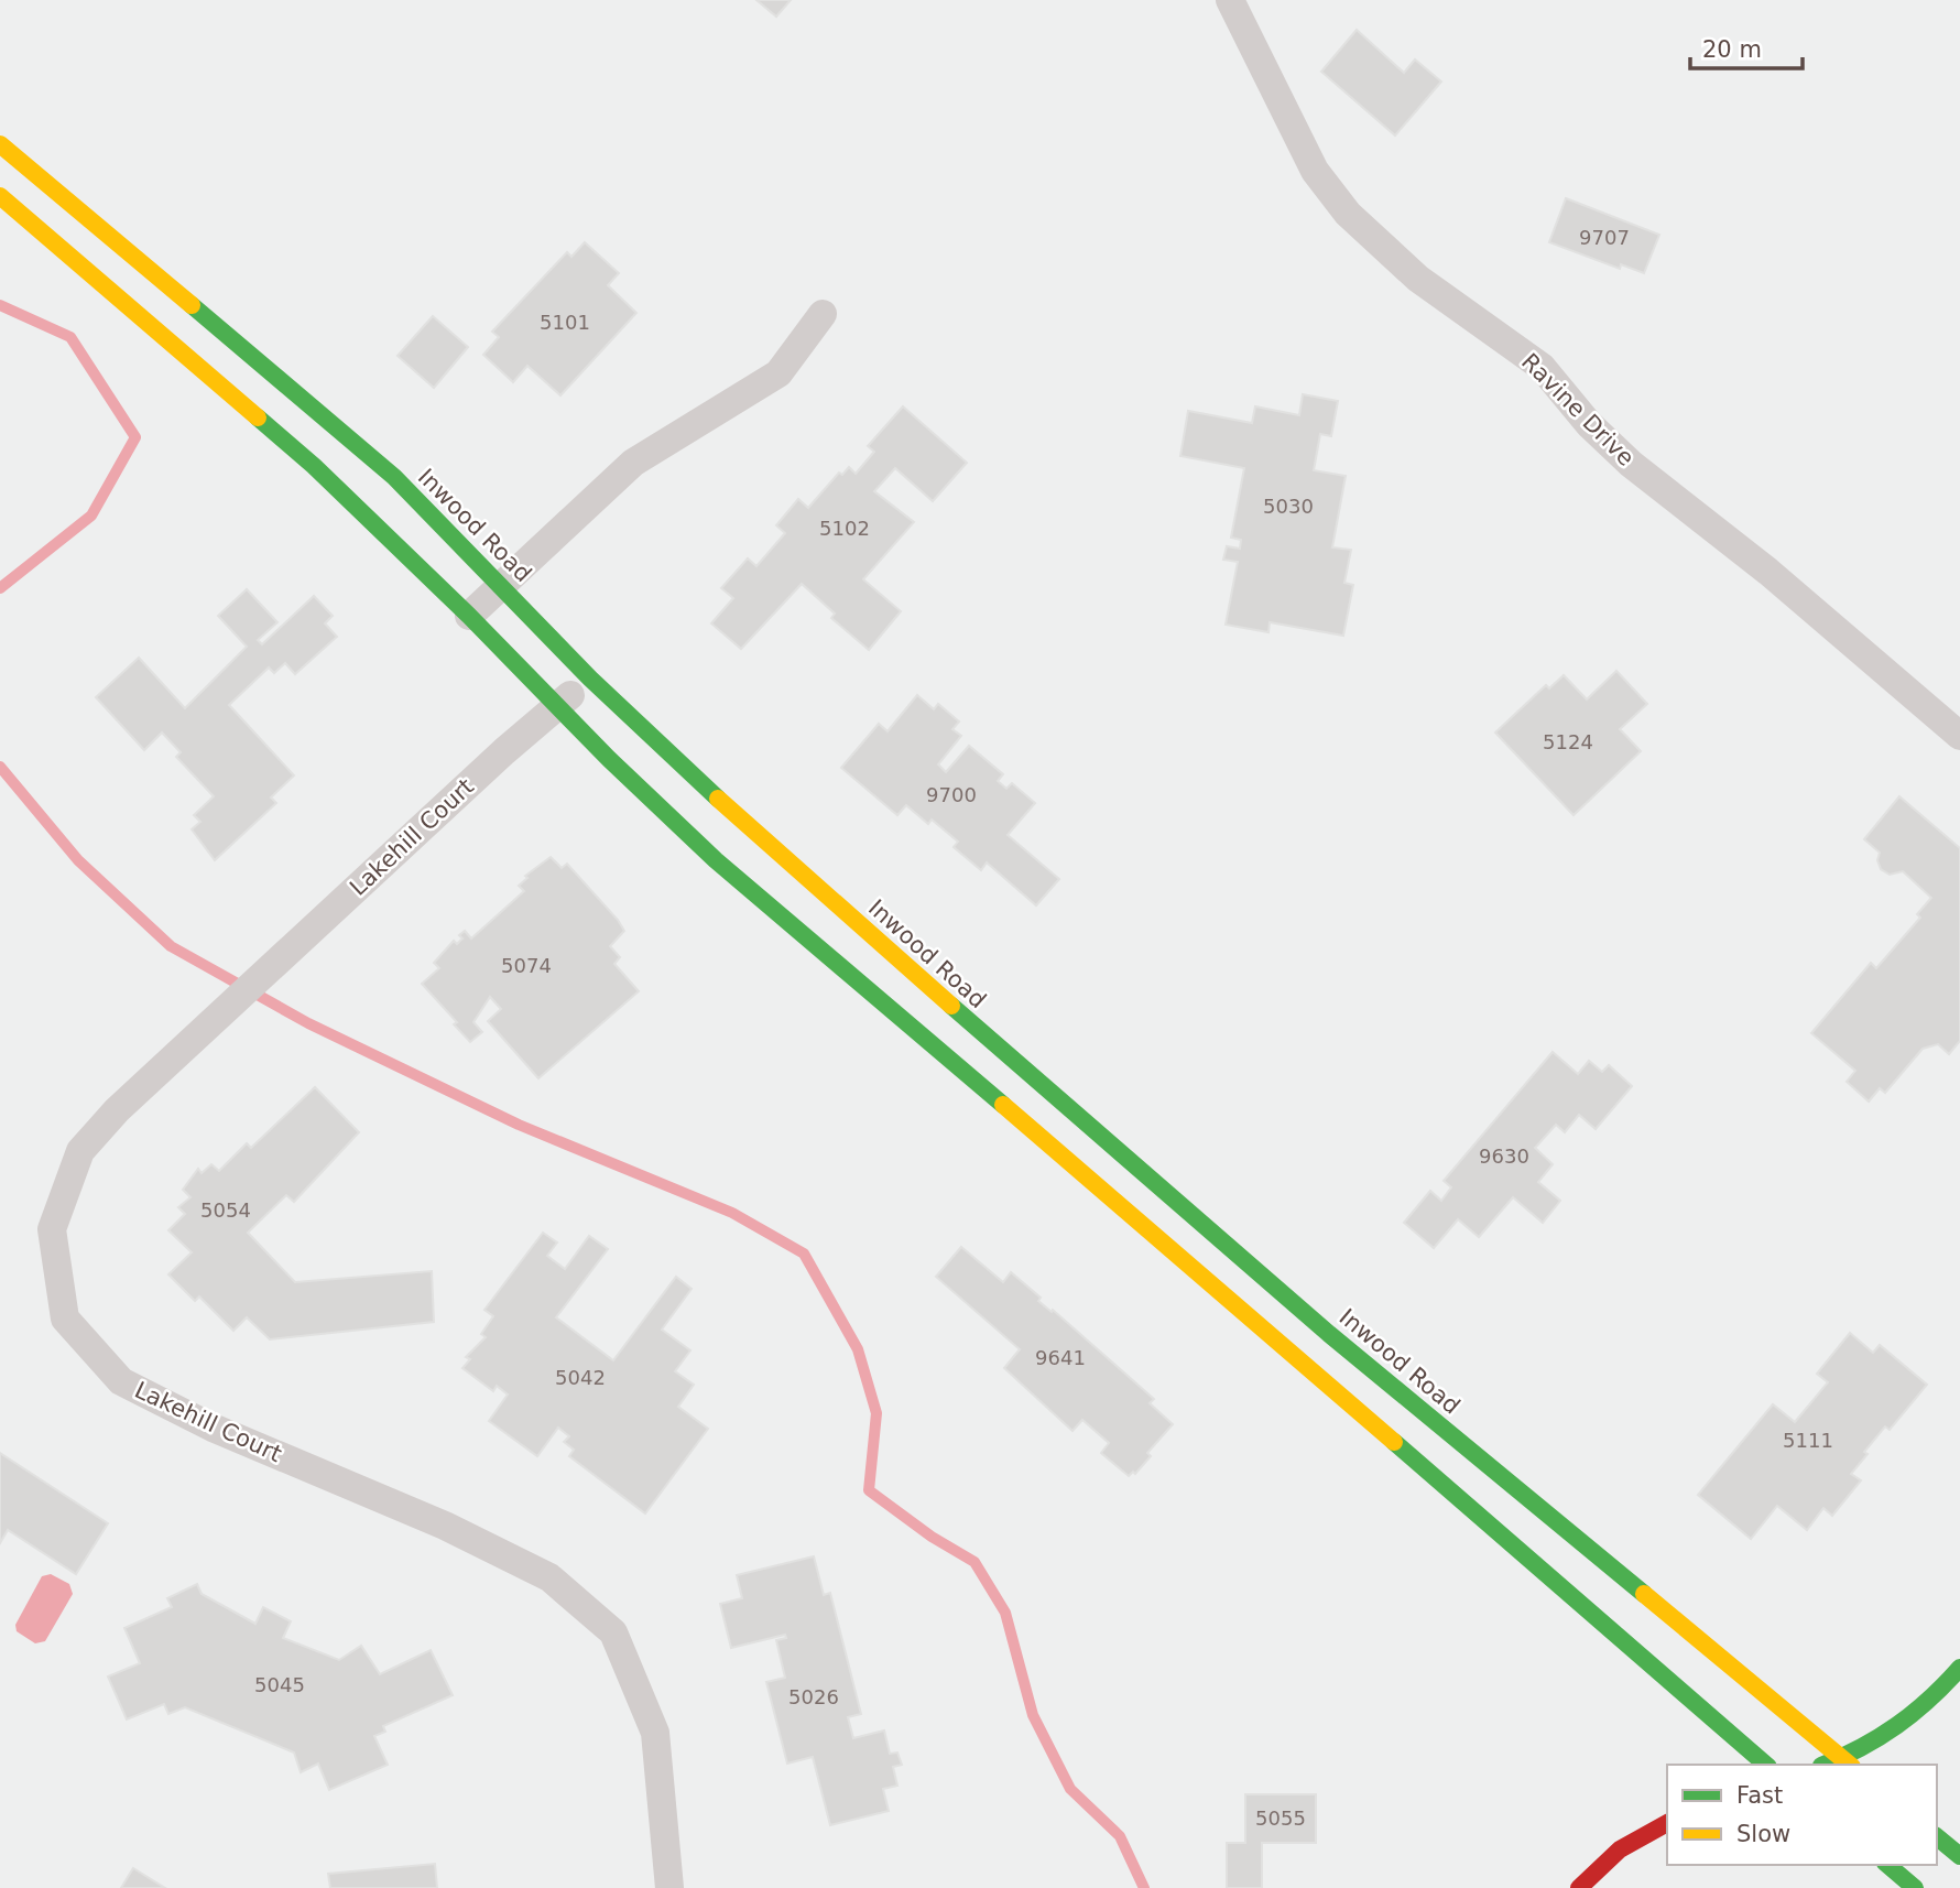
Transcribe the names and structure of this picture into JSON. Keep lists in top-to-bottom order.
{
  "streets": {
    "main road": ["Inwood Road"],
    "street": ["Ravine Drive", "Lakehill Court"]
  },
  "crossings": [
    ["Inwood Road", "Lakehill Court"]
  ],
  "house_numbers": [
    "9707",
    "5101",
    "5030",
    "5102",
    "5124",
    "9700",
    "5074",
    "9630",
    "5054",
    "9641",
    "5042",
    "5111",
    "5045",
    "5026",
    "5055"
  ],
  "legend": ["Fast", "Slow"],
  "scale_bar": "20 m"
}
